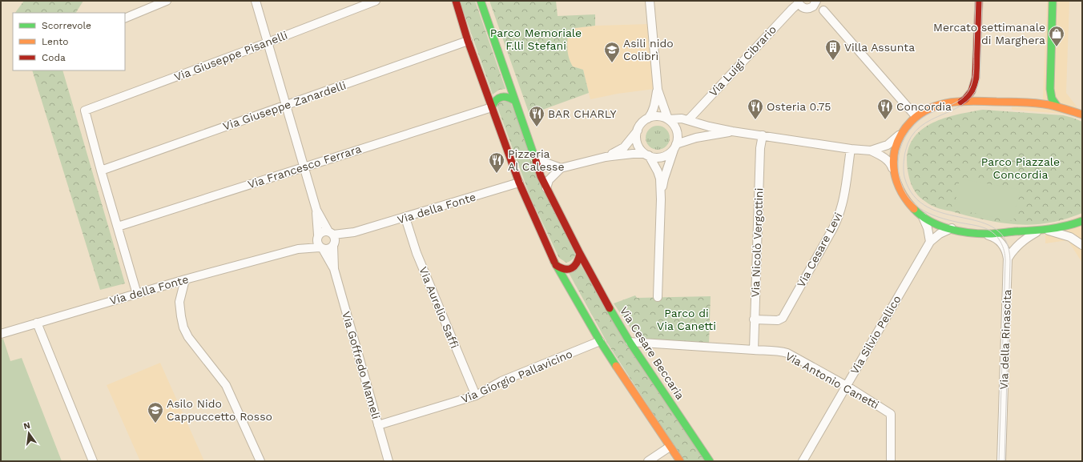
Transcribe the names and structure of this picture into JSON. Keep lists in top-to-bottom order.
{
  "streets": {
    "street": [
      "Via Giuseppe Pisanelli",
      "Via Luigi Cibrario",
      "Via Giuseppe Zanardelli",
      "Via Francesco Ferrara",
      "Via della Fonte",
      "Via Nicolò Vergottini",
      "Via Cesare Levi",
      "Via Aurelio Saffi",
      "Via Silvio Pellico",
      "Via della Rinascita",
      "Via Cesare Beccaria",
      "Via Goffredo Mameli",
      "Via Giorgio Pallavicino",
      "Via Antonio Canetti"
    ]
  },
  "crossings": [
    ["Via Giuseppe Pisanelli", "Via Giuseppe Zanardelli"],
    ["Via della Fonte", "Via Aurelio Saffi"],
    ["Via della Fonte", "Via Goffredo Mameli"],
    ["Via Nicolò Vergottini", "Via Cesare Levi"],
    ["Via Nicolò Vergottini", "Via Antonio Canetti"],
    ["Via Aurelio Saffi", "Via Giorgio Pallavicino"],
    ["Via Silvio Pellico", "Via Antonio Canetti"],
    ["Via Cesare Beccaria", "Via Antonio Canetti"],
    ["Via Goffredo Mameli", "Via Giorgio Pallavicino"]
  ],
  "parks": ["Parco Memoriale F.lli Stefani", "Parco Piazzale Concordia", "Parco di Via Canetti"],
  "places": {
    "shop": ["Mercato settimanale di Marghera"],
    "building": ["Villa Assunta"],
    "school or university": ["Asili nido Colibrì", "Asilo Nido Cappuccetto Rosso"],
    "restaurant": [
      "Osteria 0.75",
      "Concordia",
      "BAR CHARLY",
      "Pizzeria Al Calesse"
    ]
  },
  "legend": ["Scorrevole", "Lento", "Coda"],
  "north": "top"
}
